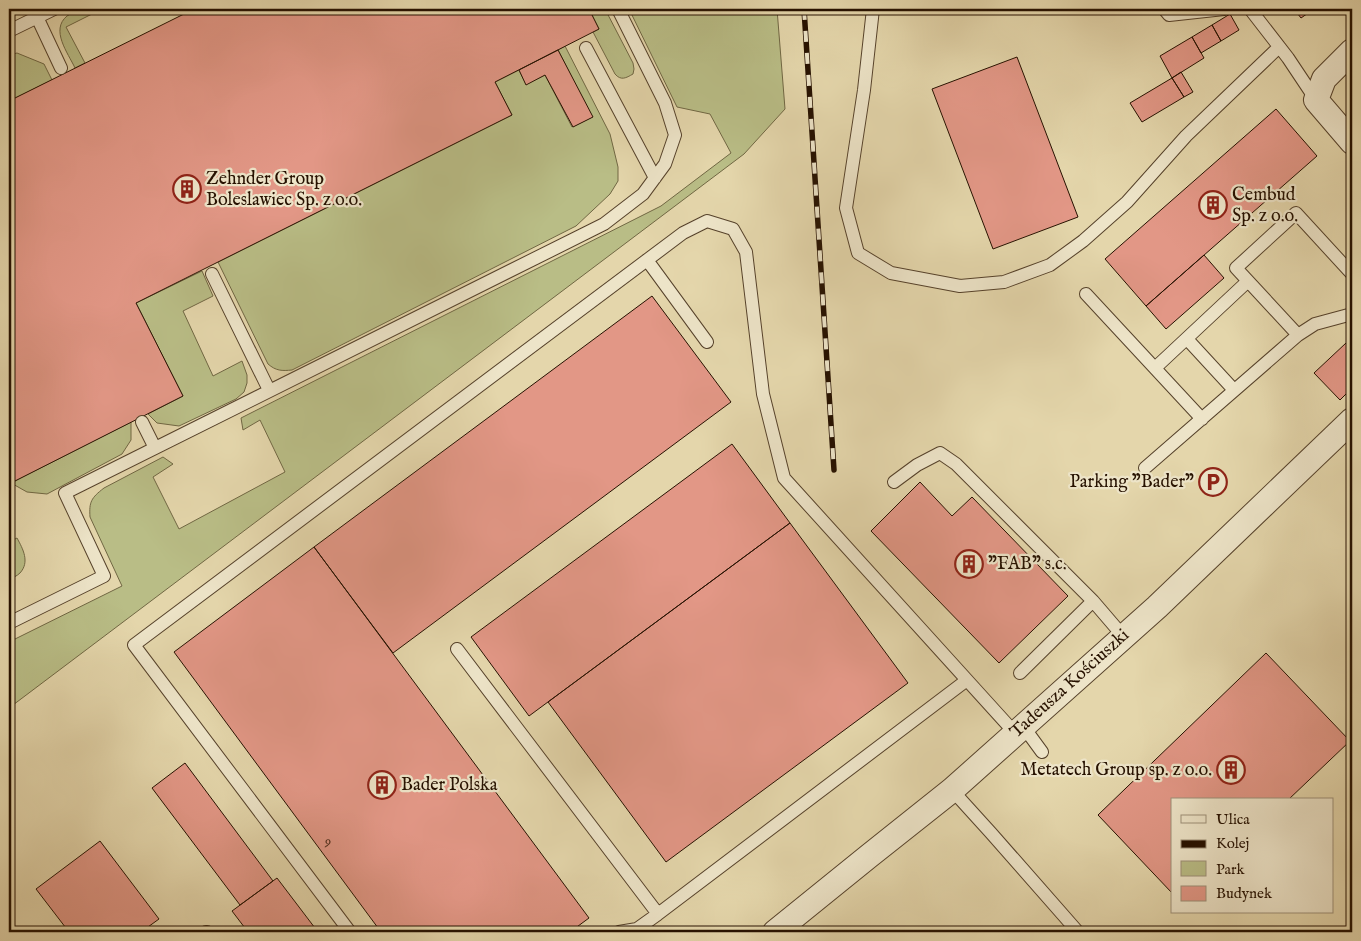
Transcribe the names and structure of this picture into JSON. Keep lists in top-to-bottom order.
{
  "streets": {
    "street": ["Tadeusza Kościuszki"]
  },
  "places": {
    "building": [
      "Zehnder Group Boleslawiec Sp. z o.o.",
      "Cembud Sp. z o.o.",
      "\"FAB\" s.c.",
      "Metatech Group sp. z o.o.",
      "Bader Polska"
    ],
    "parking": ["Parking \"Bader\""]
  },
  "house_numbers": ["9"],
  "legend": [
    "Ulica",
    "Kolej",
    "Park",
    "Budynek"
  ]
}
